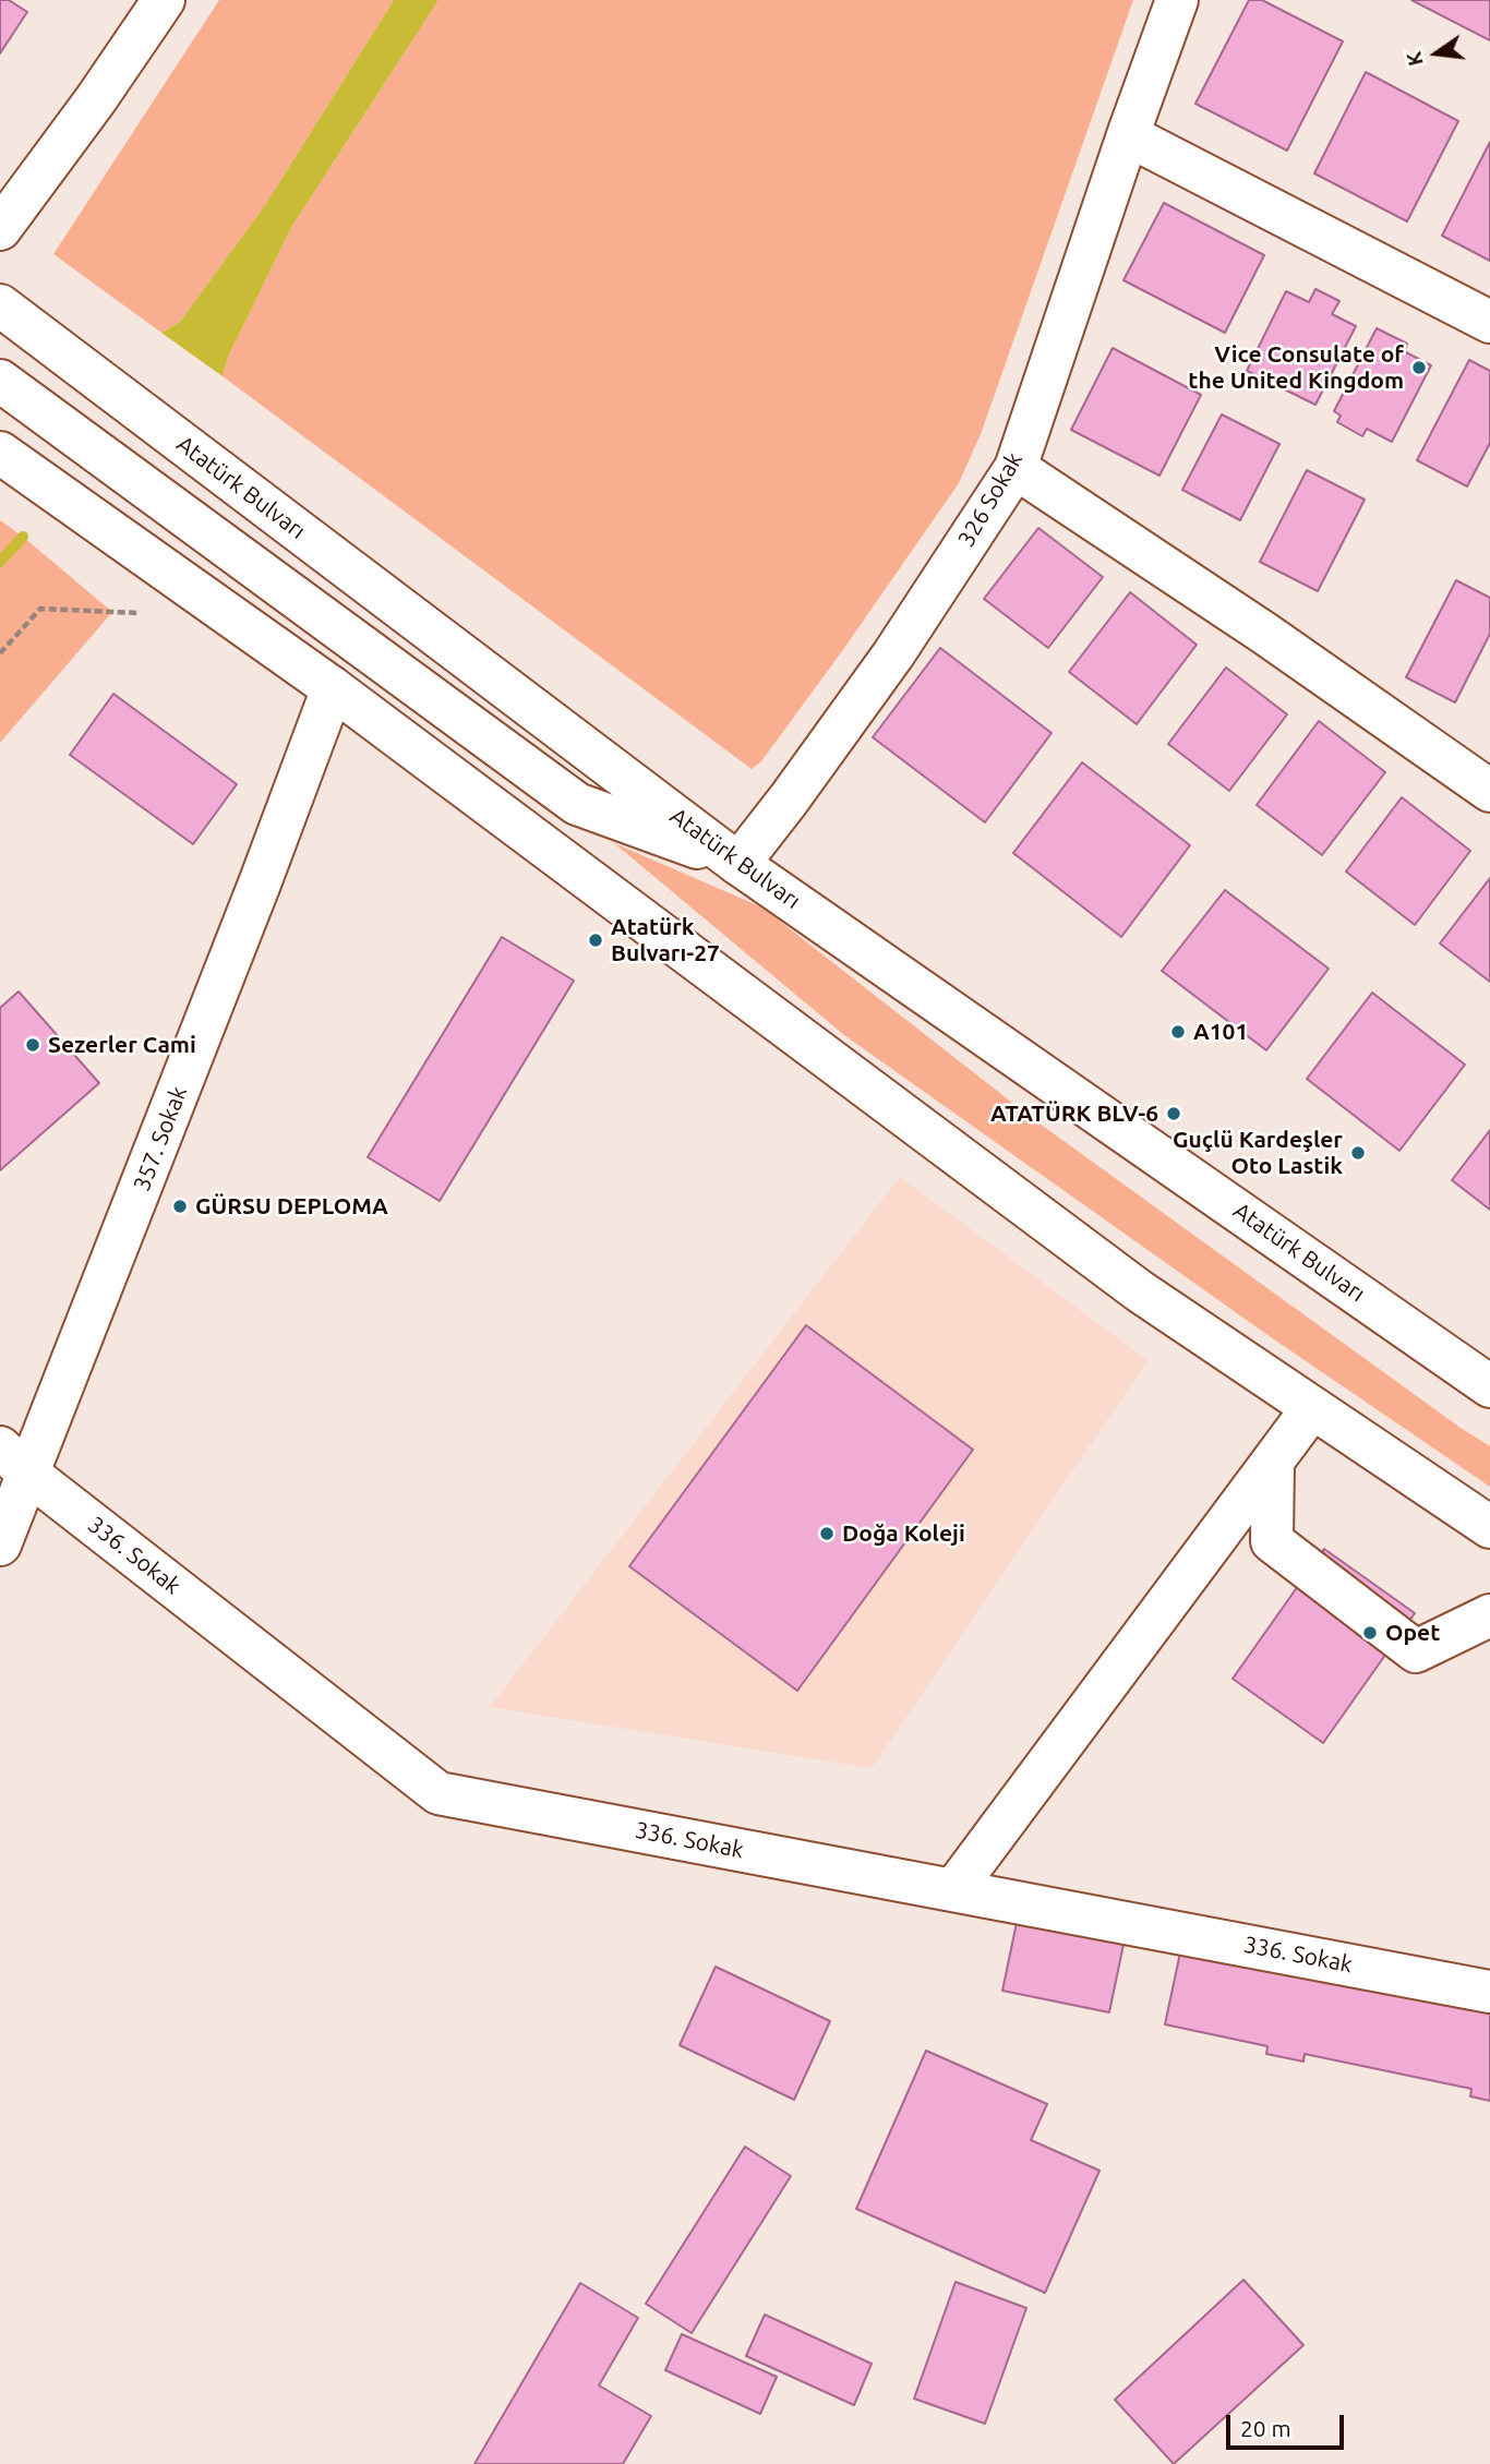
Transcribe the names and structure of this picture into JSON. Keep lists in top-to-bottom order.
{
  "streets": {
    "street": [
      "Atatürk Bulvarı",
      "326 Sokak",
      "357. Sokak",
      "336. Sokak"
    ]
  },
  "crossings": [
    ["Atatürk Bulvarı", "326 Sokak"],
    ["357. Sokak", "336. Sokak"]
  ],
  "places": [
    "Vice Consulate of the United Kingdom",
    "Atatürk Bulvarı-27",
    "A101",
    "Sezerler Cami",
    "ATATÜRK BLV-6",
    "Guçlü Kardeşler Oto Lastik",
    "GÜRSU DEPLOMA",
    "Doğa Koleji",
    "Opet"
  ],
  "scale_bar": "20 m",
  "north": "left"
}
